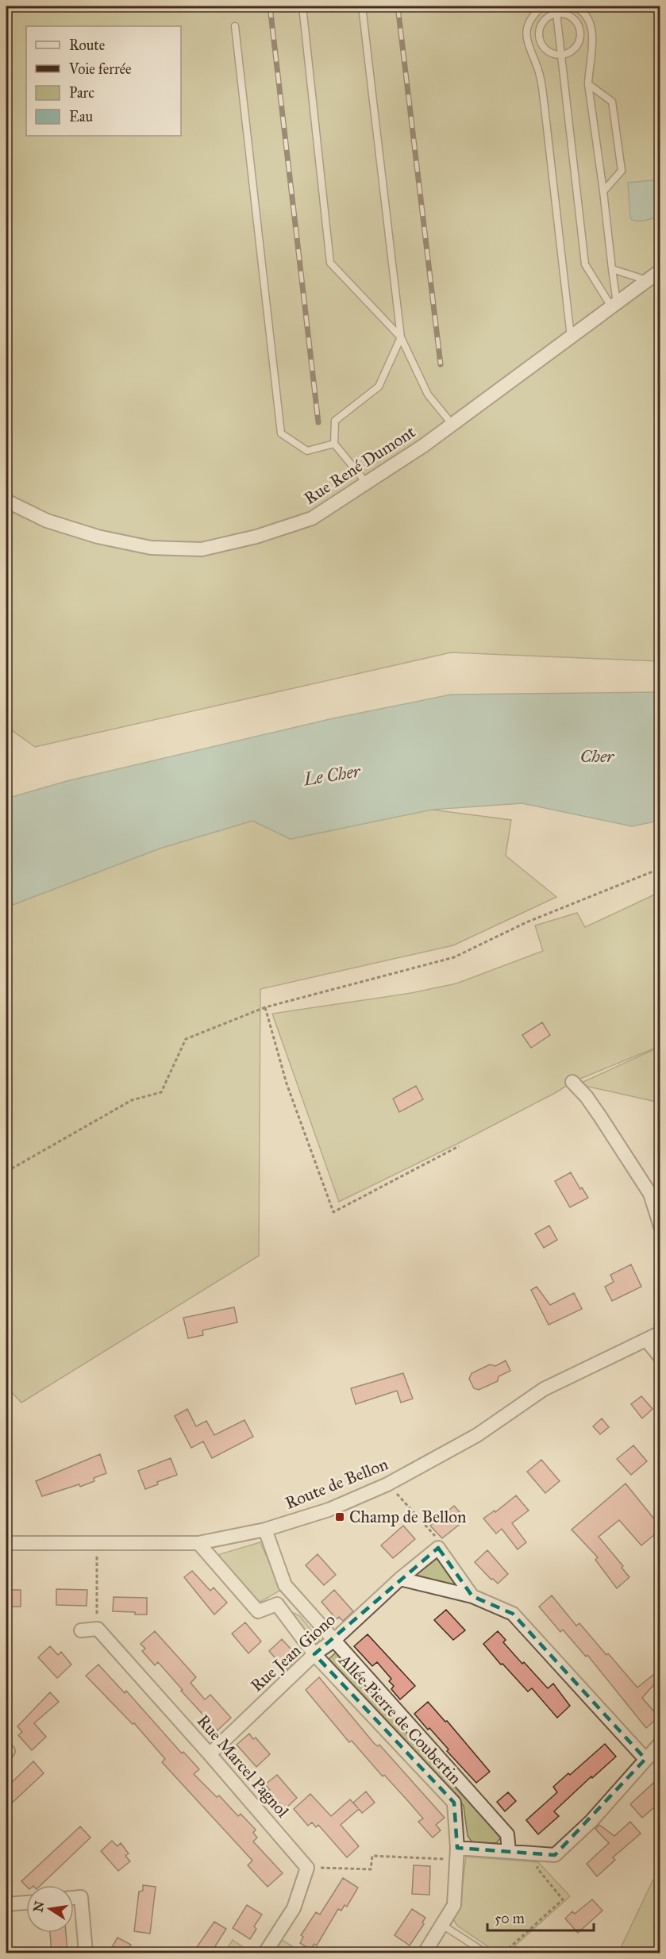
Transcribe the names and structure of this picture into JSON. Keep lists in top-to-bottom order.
{
  "streets": {
    "street": [
      "Rue René Dumont",
      "Route de Bellon",
      "Rue Jean Giono",
      "Allée Pierre de Coubertin",
      "Rue Marcel Pagnol"
    ]
  },
  "crossings": [
    ["Rue Jean Giono", "Allée Pierre de Coubertin"],
    ["Rue Jean Giono", "Rue Marcel Pagnol"]
  ],
  "water": ["Cher", "Le Cher"],
  "places": {
    "transit": ["Champ de Bellon"]
  },
  "legend": [
    "Route",
    "Voie ferrée",
    "Parc",
    "Eau"
  ],
  "scale_bar": "50 m",
  "north": "left"
}
